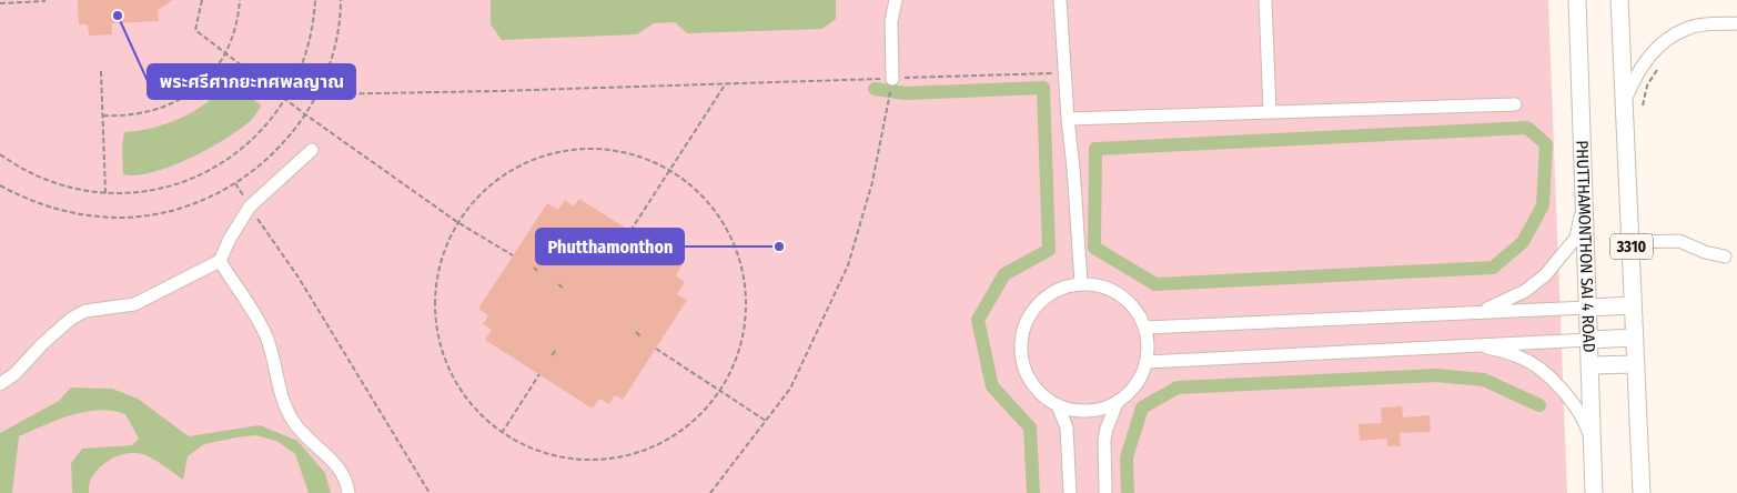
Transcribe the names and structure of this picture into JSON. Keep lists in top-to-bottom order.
{
  "streets": {
    "main road": ["PHUTTHAMONTHON SAI 4 ROAD", "3310"]
  },
  "places": ["พระศรีศากยะทศพลญาณ", "Phutthamonthon"]
}
